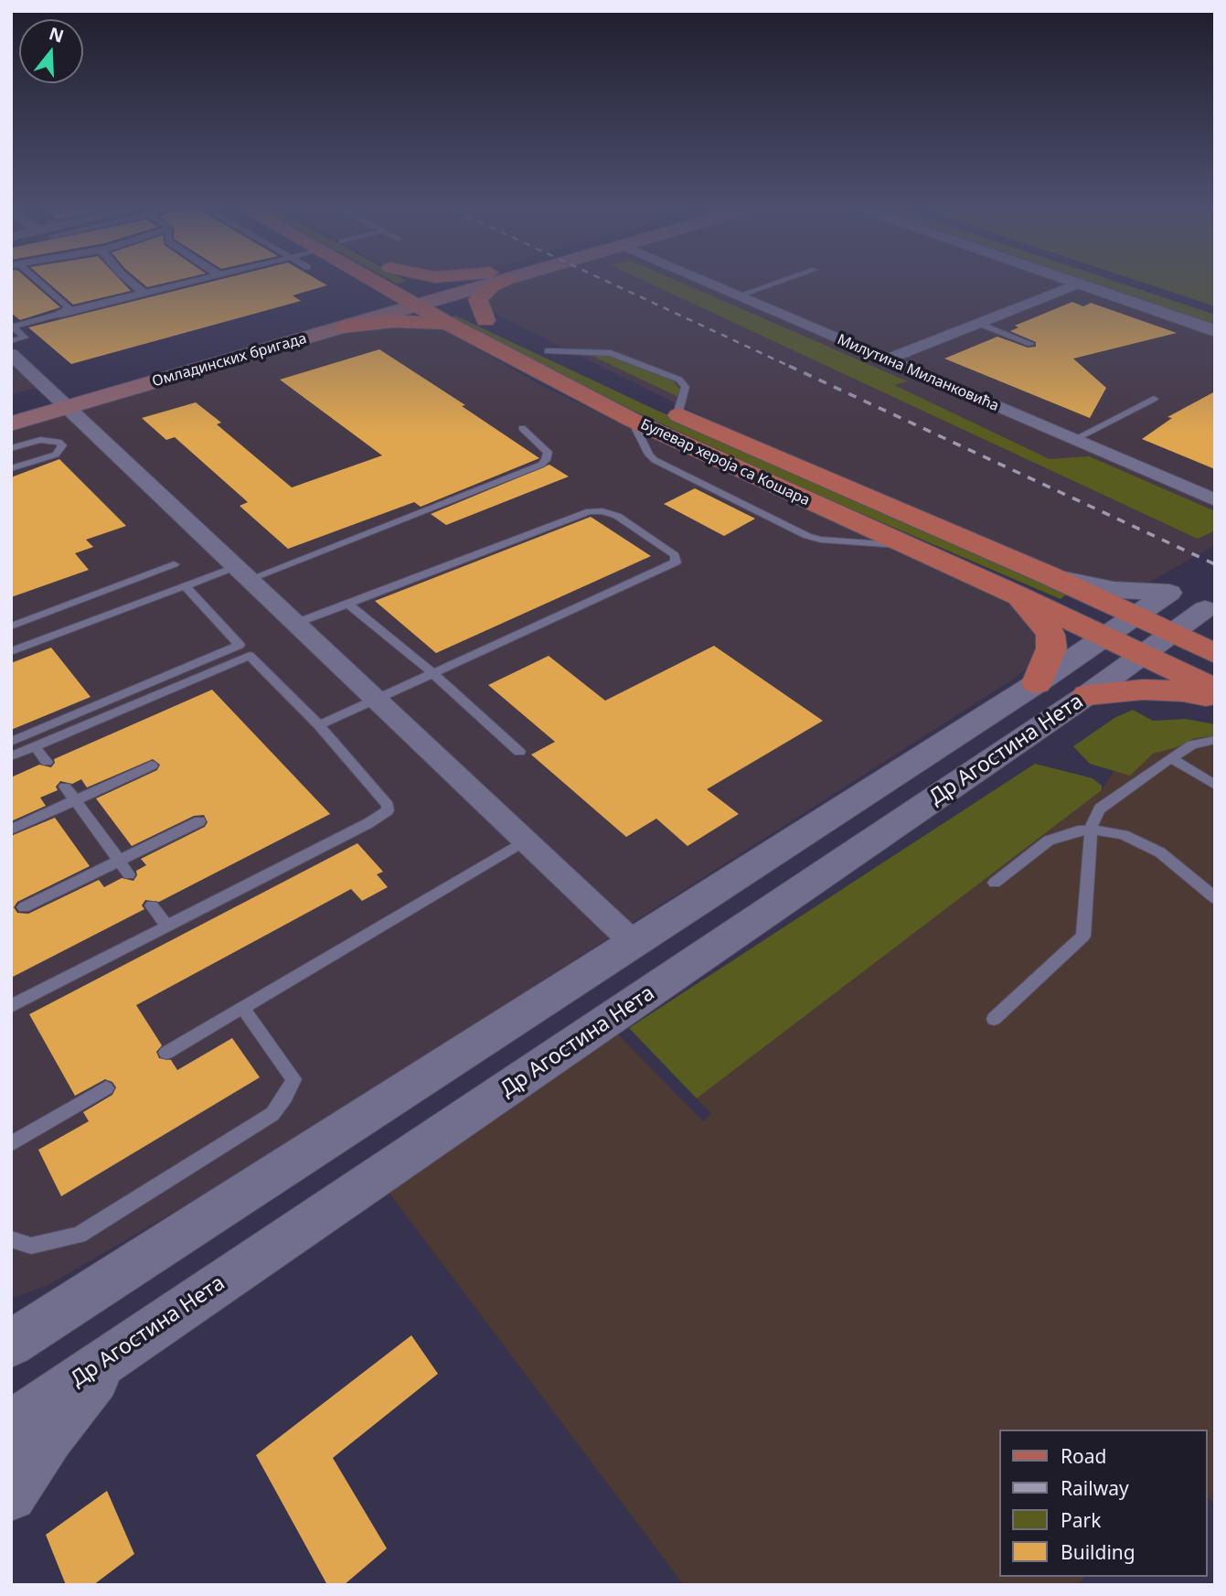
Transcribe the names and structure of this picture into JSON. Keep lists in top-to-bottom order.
{
  "streets": {
    "main road": ["Омладинских бригада", "Булевар хероја са Кошара"],
    "street": ["Милутина Миланковића", "Др Агостина Нета"]
  },
  "crossings": [
    ["Омладинских бригада", "Булевар хероја са Кошара"],
    ["Булевар хероја са Кошара", "Др Агостина Нета"]
  ],
  "legend": [
    "Road",
    "Railway",
    "Park",
    "Building"
  ],
  "north": "top"
}
